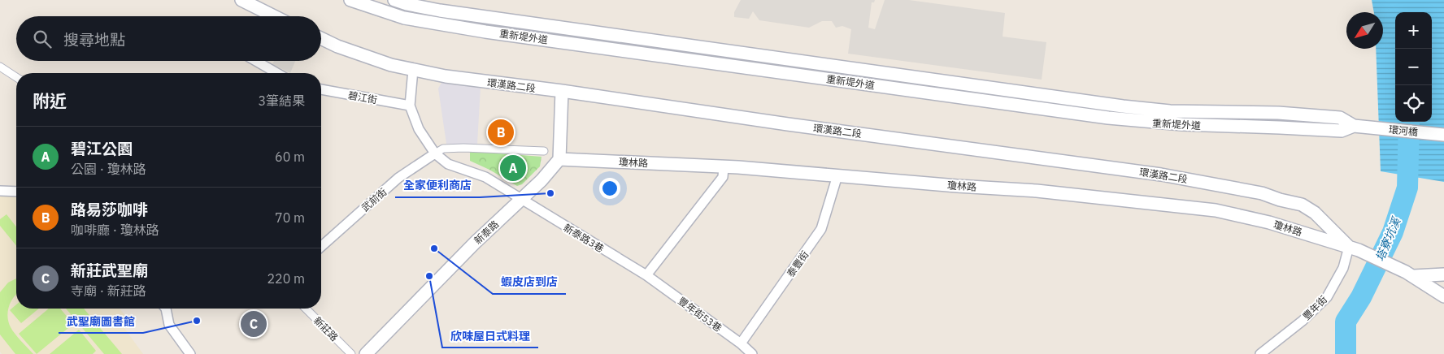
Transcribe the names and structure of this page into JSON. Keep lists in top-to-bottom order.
{
  "streets": {
    "street": [
      "重新堤外道",
      "環漢路二段",
      "碧江街",
      "環河橋",
      "瓊林路",
      "武前街",
      "新泰路",
      "新泰路3巷",
      "泰豐街",
      "豐年街",
      "豐年街53巷",
      "新莊路"
    ]
  },
  "crossings": [
    ["重新堤外道", "環河橋"],
    ["環漢路二段", "瓊林路"],
    ["環漢路二段", "豐年街"],
    ["瓊林路", "新泰路"],
    ["瓊林路", "泰豐街"],
    ["瓊林路", "豐年街"],
    ["武前街", "新泰路3巷"],
    ["新泰路", "新泰路3巷"],
    ["新泰路3巷", "豐年街53巷"],
    ["泰豐街", "豐年街53巷"]
  ],
  "water": ["塔寮坑溪"],
  "places": [
    "全家便利商店",
    "蝦皮店到店",
    "欣味屋日式料理",
    "武聖廟圖書館"
  ],
  "north": "bottom left",
  "page": {
    "map_buttons": ["+", "−"],
    "search": "搜尋地點",
    "heading": ["附近", "3筆結果"],
    "pins": ["B", "A", "C"],
    "list": [
      {
        "mark": "A",
        "name": "碧江公園",
        "note": "公園 · 瓊林路",
        "value": "60 m"
      },
      {
        "mark": "B",
        "name": "路易莎咖啡",
        "note": "咖啡廳 · 瓊林路",
        "value": "70 m"
      },
      {
        "mark": "C",
        "name": "新莊武聖廟",
        "note": "寺廟 · 新莊路",
        "value": "220 m"
      }
    ]
  }
}
